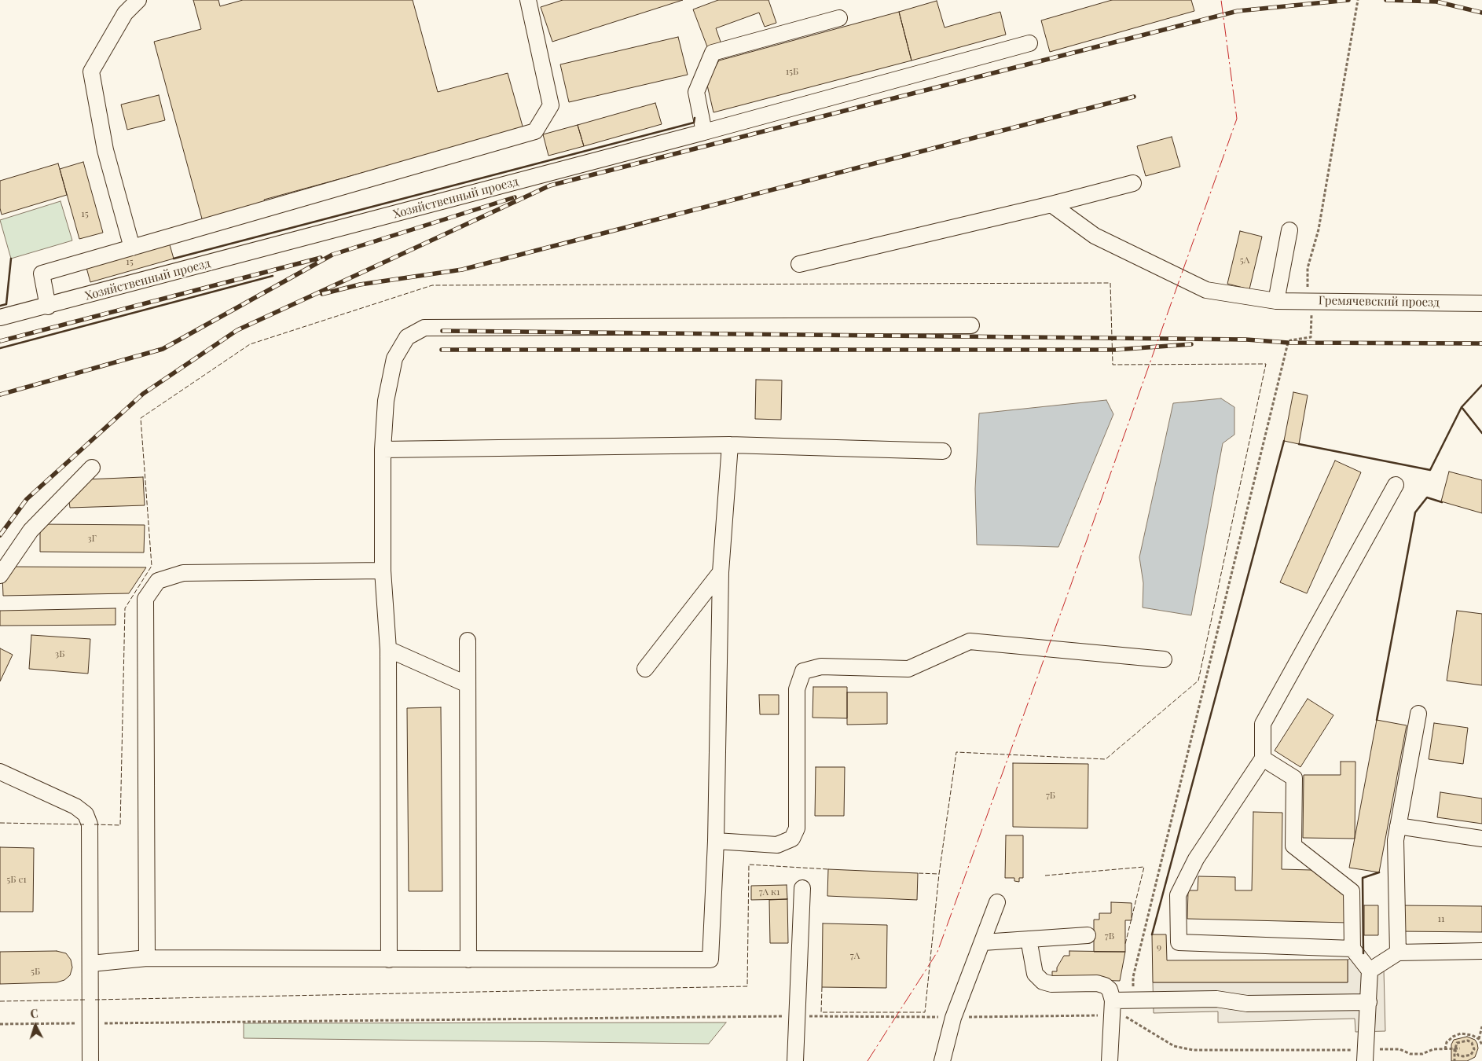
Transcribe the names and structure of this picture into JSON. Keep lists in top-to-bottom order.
{
  "streets": {
    "street": ["Хозяйственный проезд", "Гремячевский проезд"]
  },
  "house_numbers": [
    "15Б",
    "15",
    "5А",
    "15",
    "3Г",
    "3Б",
    "7Б",
    "5Б с1",
    "7А к1",
    "11",
    "7В",
    "9",
    "7А",
    "5Б"
  ],
  "north": "top"
}
